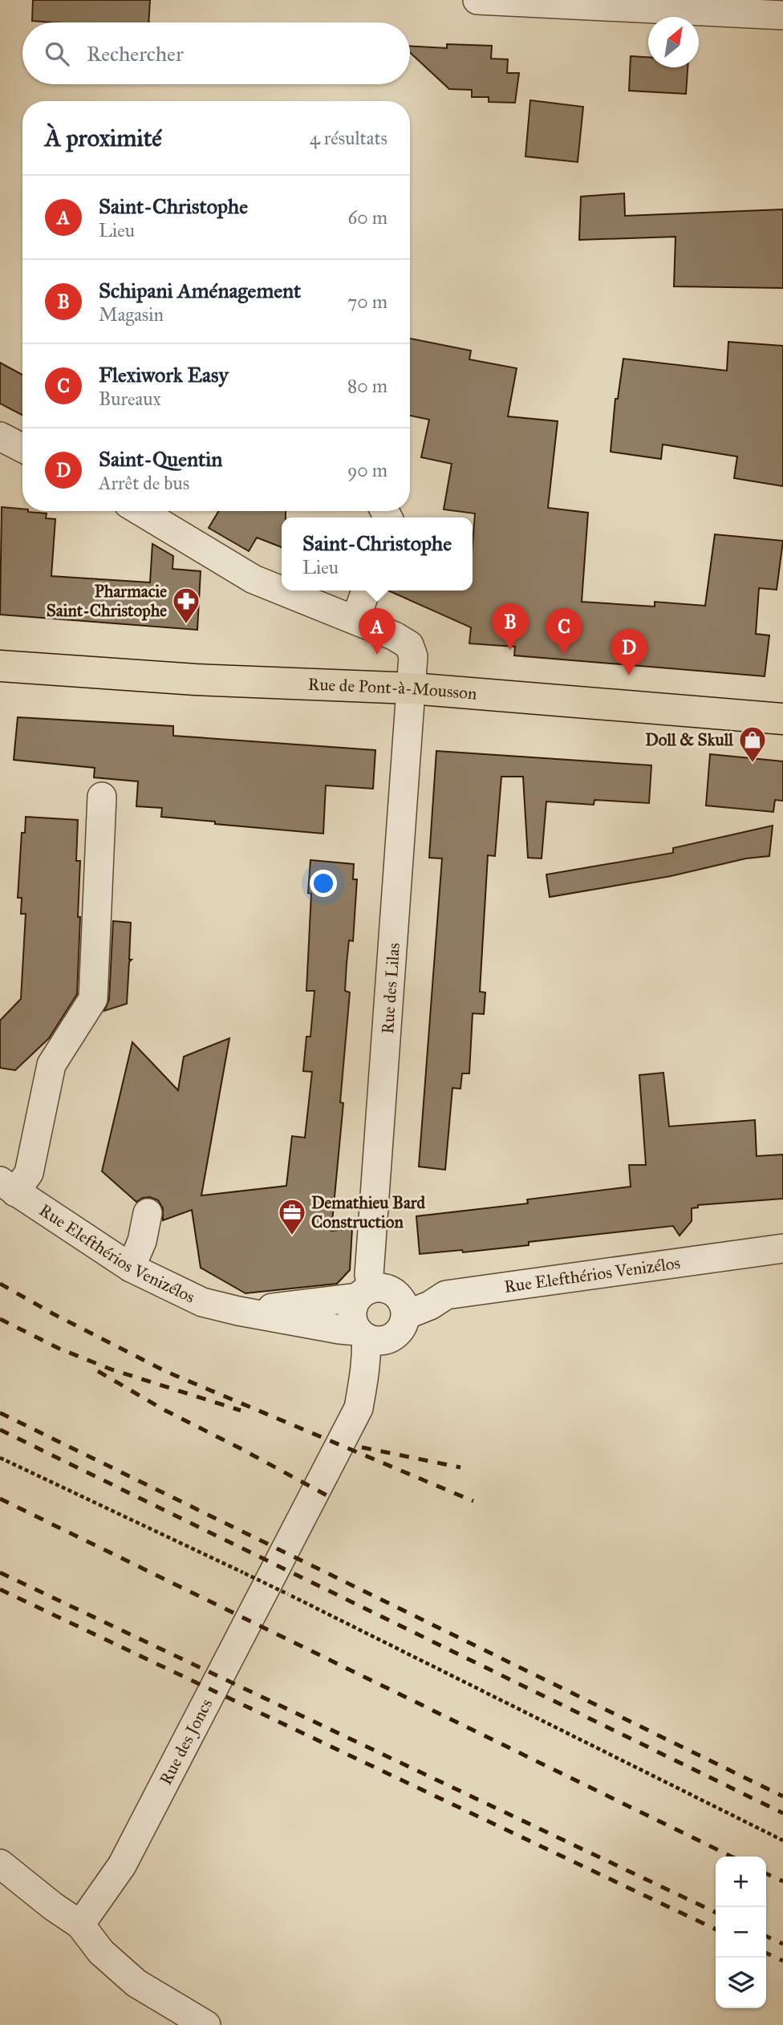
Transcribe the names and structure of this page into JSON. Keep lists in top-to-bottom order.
{
  "streets": {
    "main road": ["Rue de Pont-à-Mousson"],
    "street": ["Rue des Lilas", "Rue Elefthérios Venizélos", "Rue des Joncs"]
  },
  "crossings": [
    ["Rue de Pont-à-Mousson", "Rue des Lilas"],
    ["Rue des Lilas", "Rue Elefthérios Venizélos"],
    ["Rue des Lilas", "Rue des Joncs"],
    ["Rue Elefthérios Venizélos", "Rue des Joncs"]
  ],
  "places": {
    "pharmacy": ["Pharmacie Saint-Christophe"],
    "shop": ["Doll & Skull"],
    "office": ["Demathieu Bard Construction"]
  },
  "north": "top right",
  "page": {
    "search": "Rechercher",
    "heading": ["À proximité", "4 résultats"],
    "list": [
      {
        "mark": "A",
        "name": "Saint-Christophe",
        "note": "Lieu",
        "value": "60 m"
      },
      {
        "mark": "B",
        "name": "Schipani Aménagement",
        "note": "Magasin",
        "value": "70 m"
      },
      {
        "mark": "C",
        "name": "Flexiwork Easy",
        "note": "Bureaux",
        "value": "80 m"
      },
      {
        "mark": "D",
        "name": "Saint-Quentin",
        "note": "Arrêt de bus",
        "value": "90 m"
      }
    ],
    "popup": ["Saint-Christophe", "Lieu"],
    "pins": [
      "B",
      "A",
      "C",
      "D"
    ],
    "map_buttons": ["+", "−"]
  }
}
